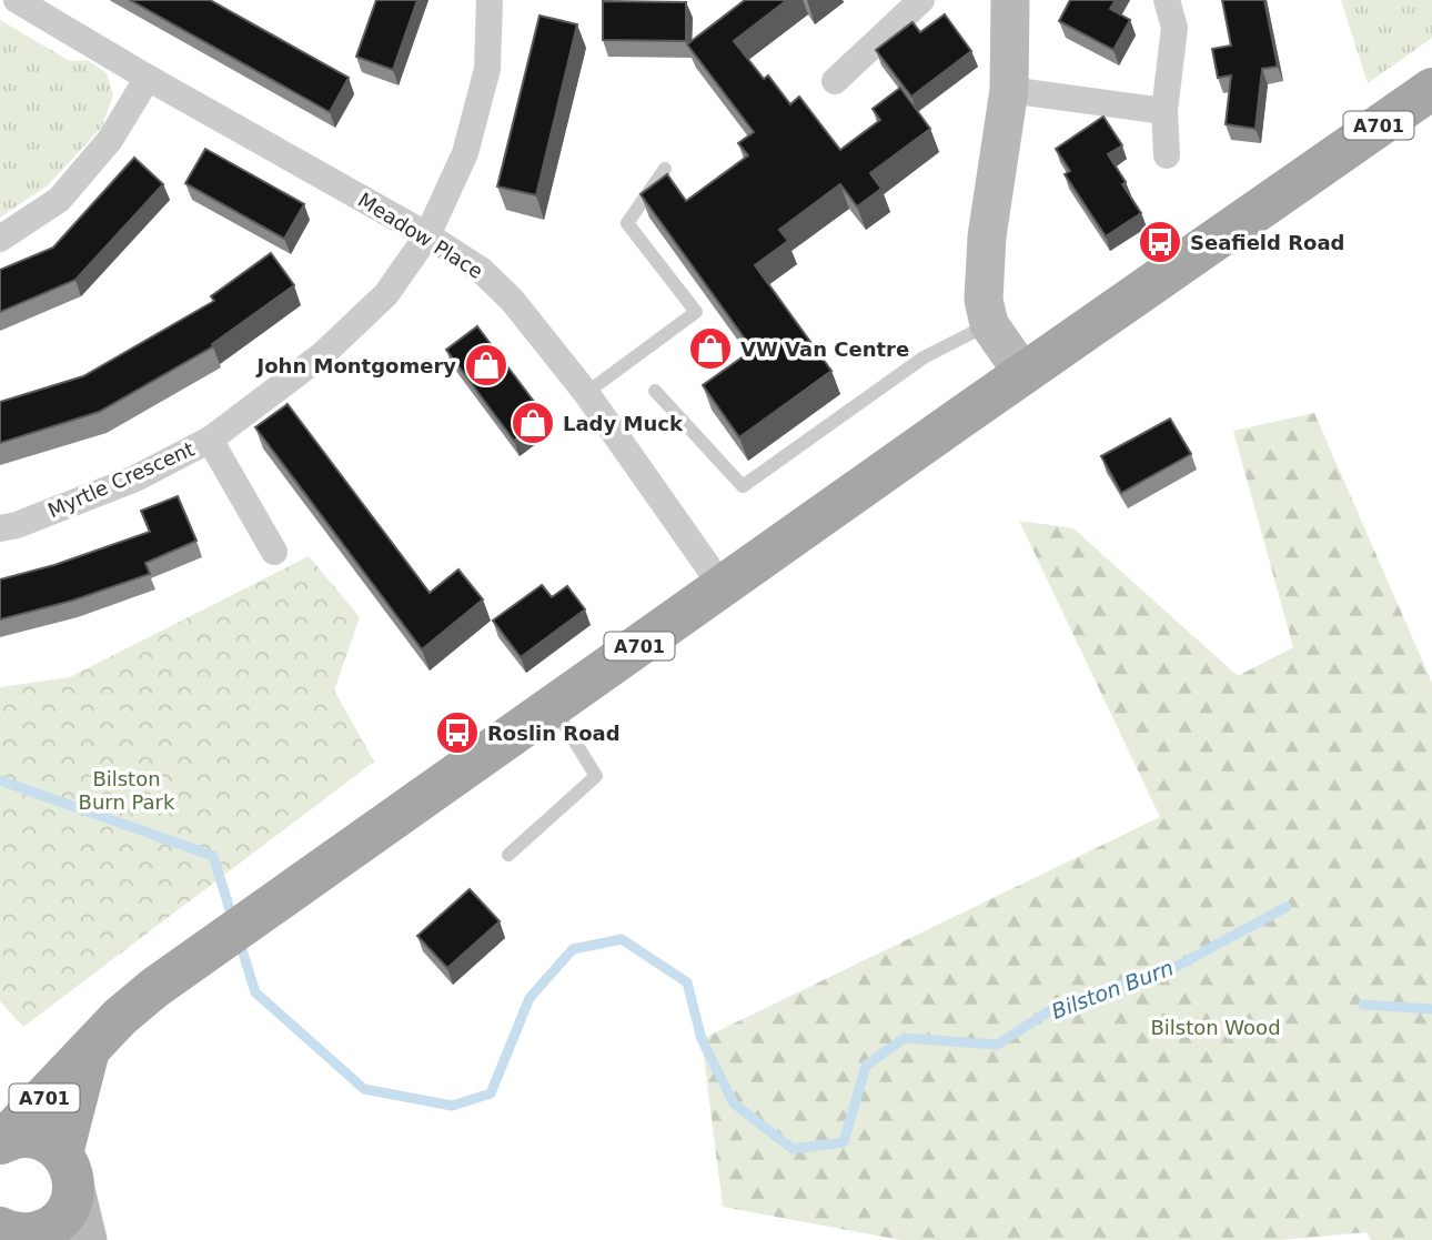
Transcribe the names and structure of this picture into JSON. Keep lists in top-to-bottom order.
{
  "streets": {
    "main road": ["A701"],
    "street": ["Meadow Place", "Myrtle Crescent"]
  },
  "crossings": [
    ["A701", "Meadow Place"],
    ["Meadow Place", "Myrtle Crescent"]
  ],
  "water": ["Bilston Burn"],
  "parks": ["Bilston Burn Park", "Bilston Wood"],
  "places": {
    "bus stop": ["Seafield Road", "Roslin Road"],
    "shop": ["VW Van Centre", "John Montgomery", "Lady Muck"]
  }
}
